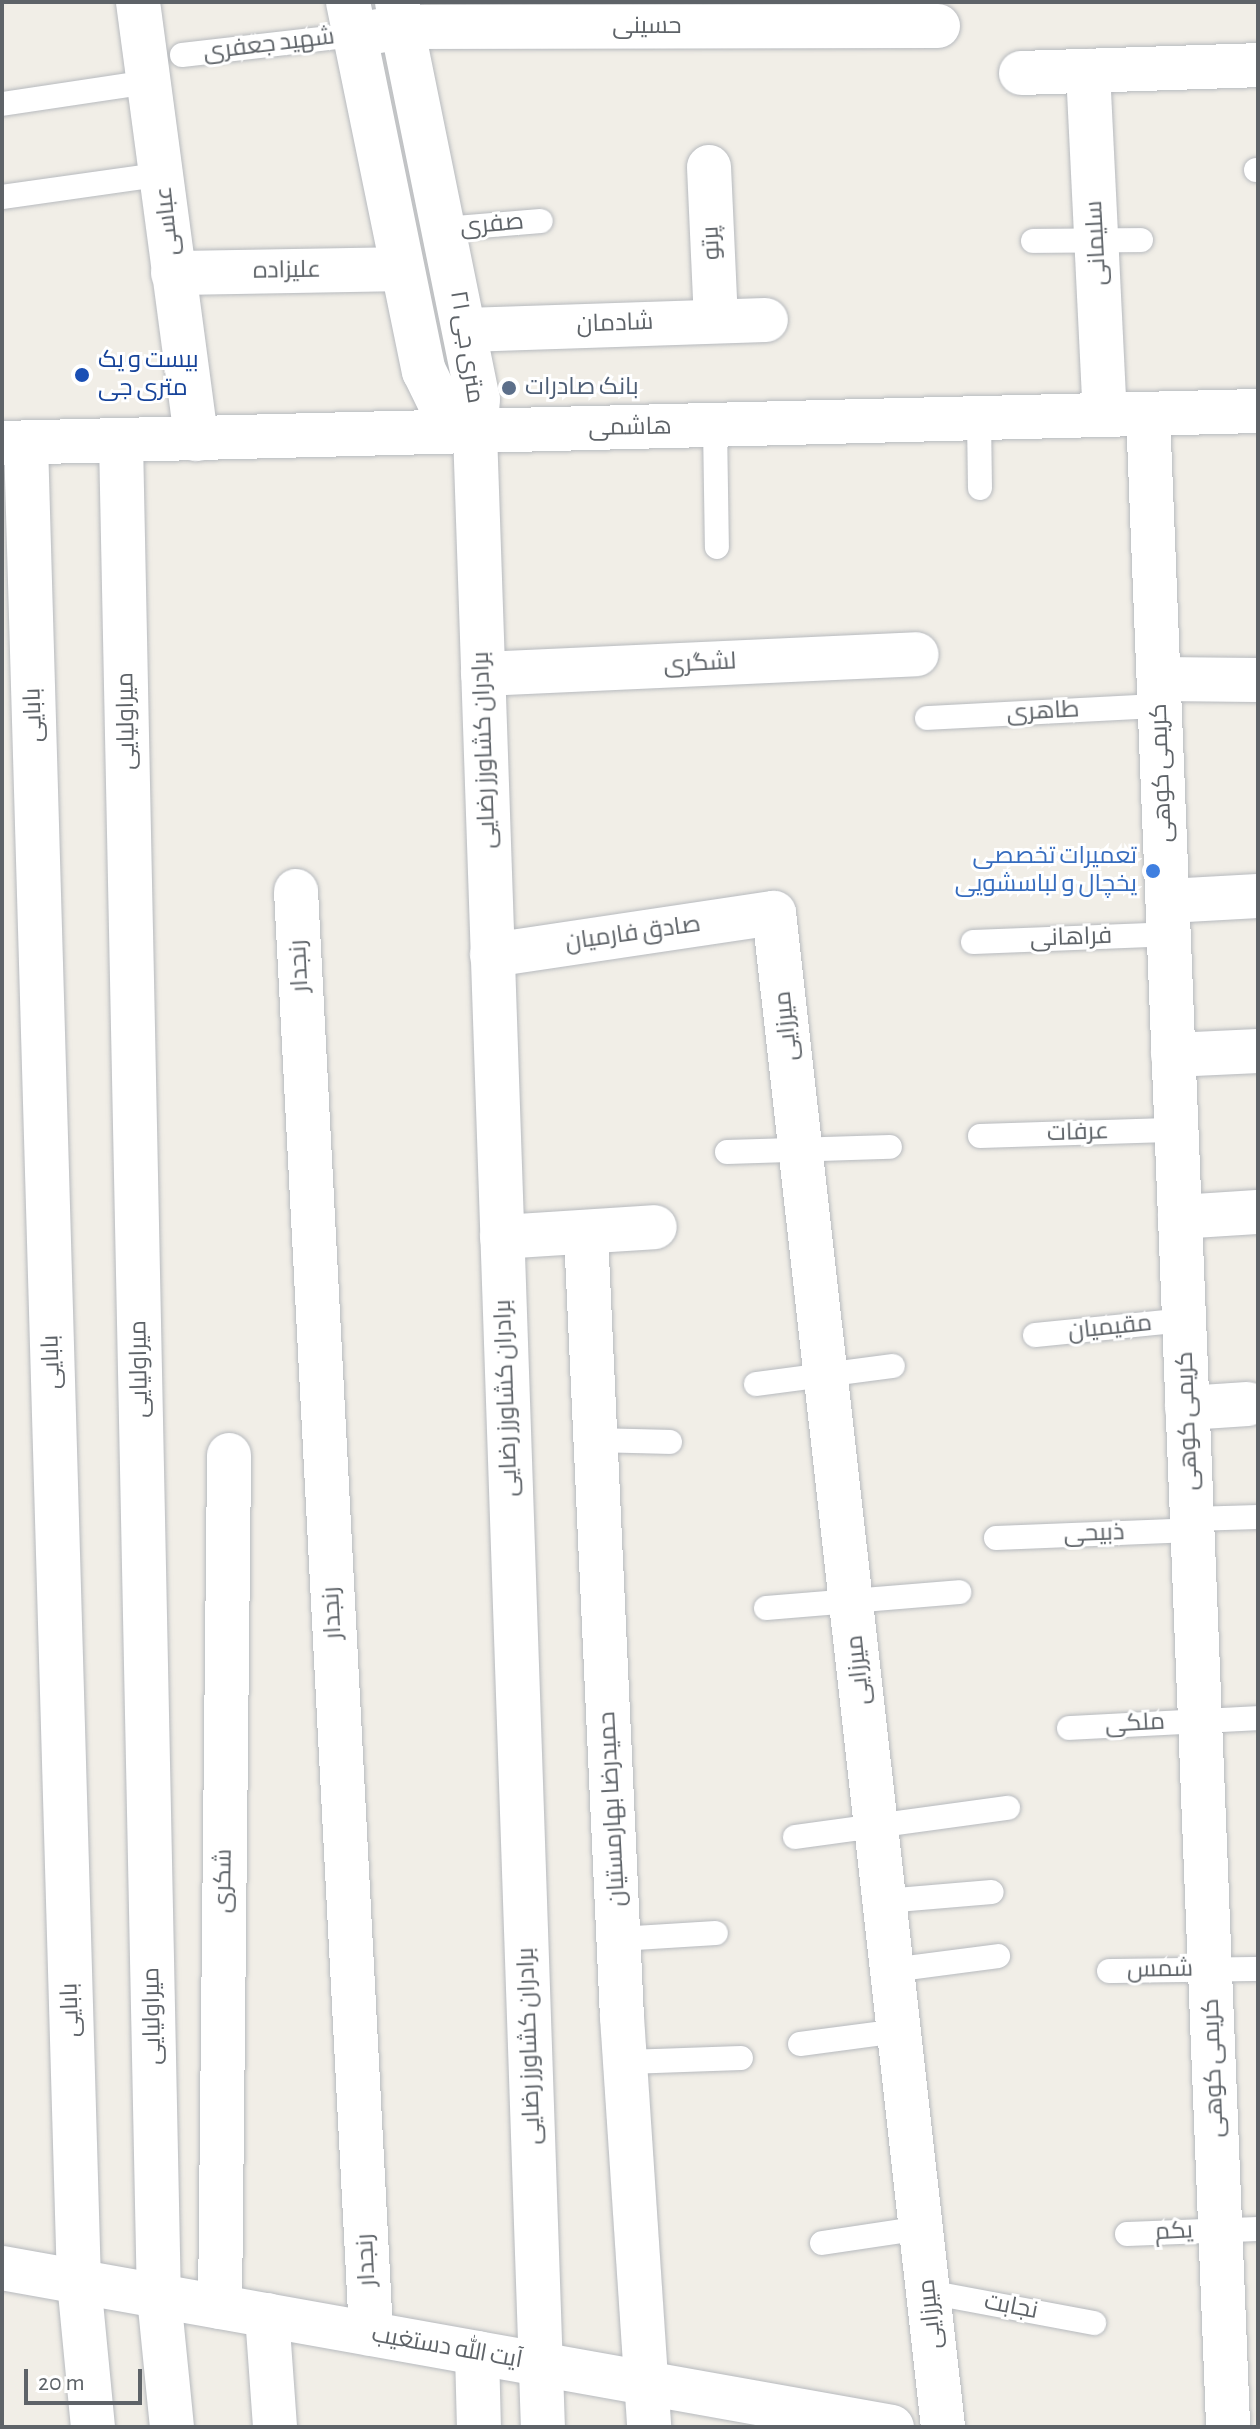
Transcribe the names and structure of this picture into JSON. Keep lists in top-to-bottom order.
{
  "streets": {
    "street": [
      "حسینی",
      "عباسی",
      "پرتو",
      "سلیمانی",
      "علیزاده",
      "شادمان",
      "۲۱ متری جی",
      "هاشمی",
      "لشگری",
      "بابایی",
      "میراولیایی",
      "برادران کشاورز رضایی",
      "کریمی کوهی",
      "صادق فارمیان",
      "رنجدار",
      "میرزایی",
      "حمیدرضا بهارمستیان",
      "شکری",
      "آیت الله دستغیب"
    ],
    "lane": [
      "شهید جعفری",
      "صفری",
      "طاهری",
      "فراهانی",
      "عرفات",
      "مقیمیان",
      "ذبیحی",
      "ملکی",
      "شمس",
      "یکم",
      "نجابت"
    ]
  },
  "crossings": [
    ["حسینی", "شهید جعفری"],
    ["حسینی", "۲۱ متری جی"],
    ["شهید جعفری", "عباسی"],
    ["شهید جعفری", "۲۱ متری جی"],
    ["عباسی", "علیزاده"],
    ["عباسی", "هاشمی"],
    ["صفری", "۲۱ متری جی"],
    ["پرتو", "شادمان"],
    ["سلیمانی", "هاشمی"],
    ["علیزاده", "۲۱ متری جی"],
    ["شادمان", "۲۱ متری جی"],
    ["۲۱ متری جی", "هاشمی"],
    ["۲۱ متری جی", "برادران کشاورز رضایی"],
    ["هاشمی", "بابایی"],
    ["هاشمی", "میراولیایی"],
    ["هاشمی", "برادران کشاورز رضایی"],
    ["هاشمی", "کریمی کوهی"],
    ["لشگری", "برادران کشاورز رضایی"],
    ["طاهری", "کریمی کوهی"],
    ["بابایی", "آیت الله دستغیب"],
    ["میراولیایی", "آیت الله دستغیب"],
    ["برادران کشاورز رضایی", "صادق فارمیان"],
    ["برادران کشاورز رضایی", "آیت الله دستغیب"],
    ["کریمی کوهی", "فراهانی"],
    ["کریمی کوهی", "عرفات"],
    ["کریمی کوهی", "مقیمیان"],
    ["کریمی کوهی", "ذبیحی"],
    ["کریمی کوهی", "ملکی"],
    ["کریمی کوهی", "شمس"],
    ["کریمی کوهی", "یکم"],
    ["صادق فارمیان", "میرزایی"],
    ["رنجدار", "آیت الله دستغیب"],
    ["میرزایی", "نجابت"],
    ["حمیدرضا بهارمستیان", "آیت الله دستغیب"],
    ["شکری", "آیت الله دستغیب"]
  ],
  "places": ["بیست و یک متری جی", "بانک صادرات", "تعمیرات تخصصی یخچال و لباسشویی"],
  "scale_bar": "20 m"
}
